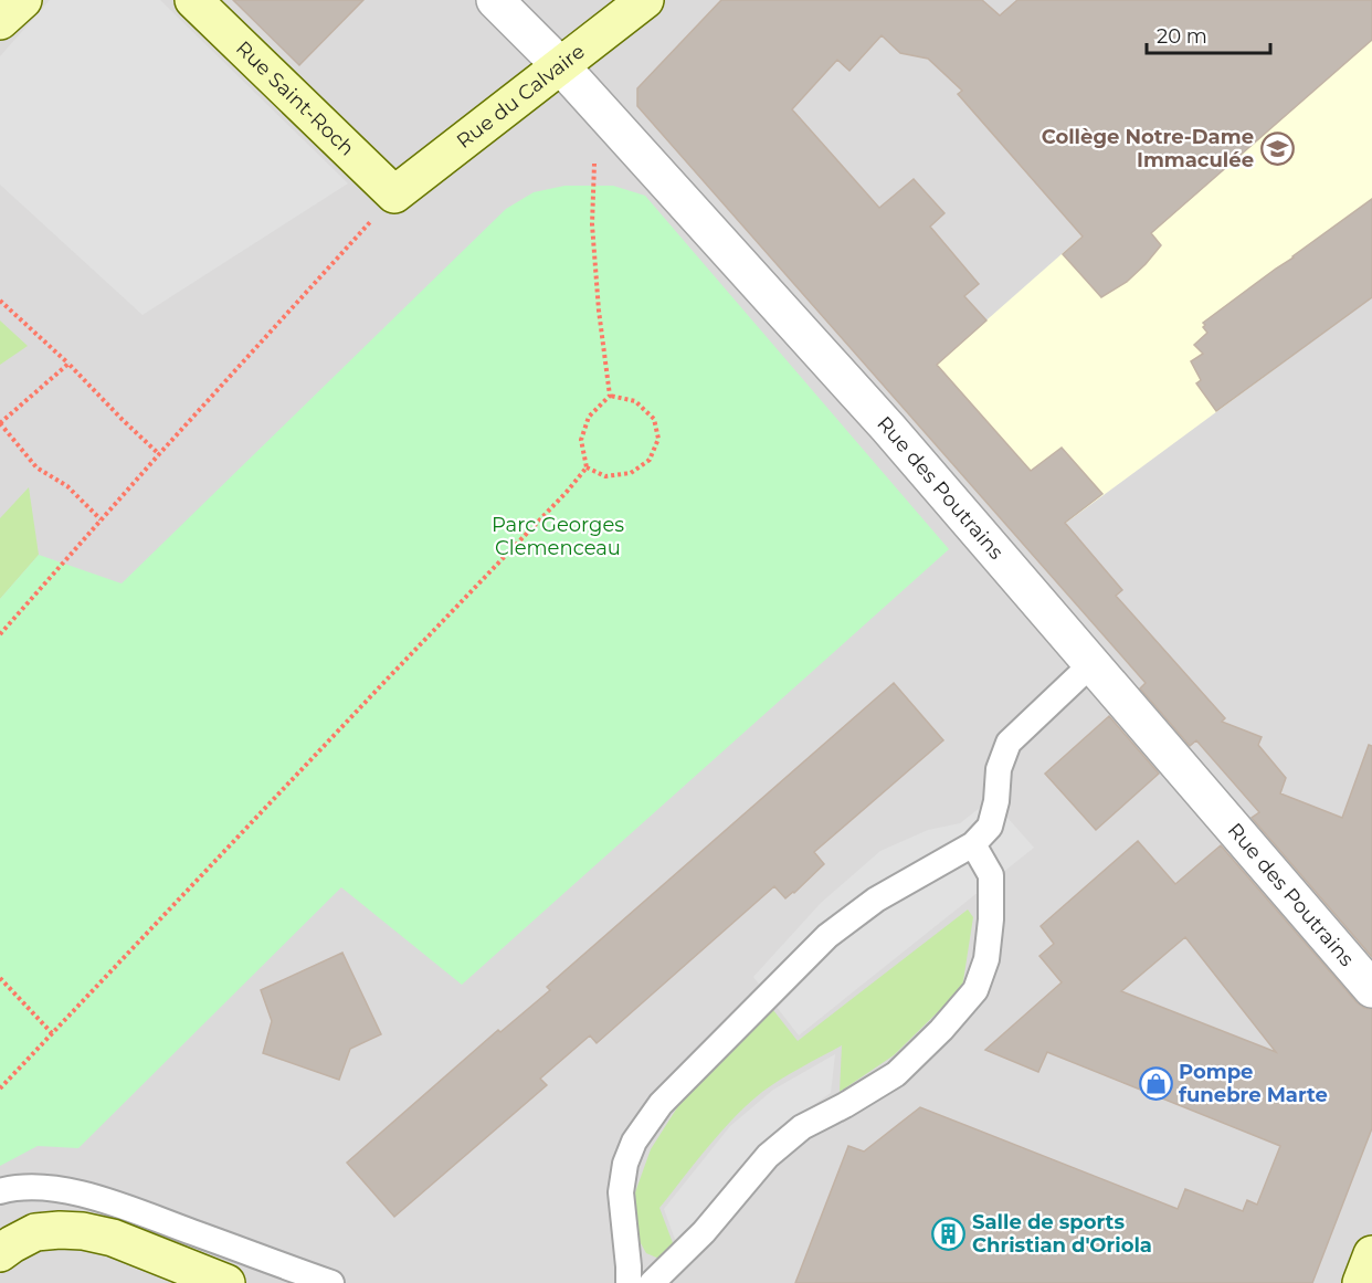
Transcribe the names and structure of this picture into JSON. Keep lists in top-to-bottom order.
{
  "streets": {
    "street": ["Rue Saint-Roch", "Rue du Calvaire", "Rue des Poutrains"]
  },
  "crossings": [
    ["Rue Saint-Roch", "Rue du Calvaire"],
    ["Rue du Calvaire", "Rue des Poutrains"]
  ],
  "parks": ["Parc Georges Clemenceau"],
  "places": {
    "school or university": ["Collège Notre-Dame Immaculée"],
    "shop": ["Pompe funebre Marte"],
    "building": ["Salle de sports Christian d'Oriola"]
  },
  "scale_bar": "20 m"
}
